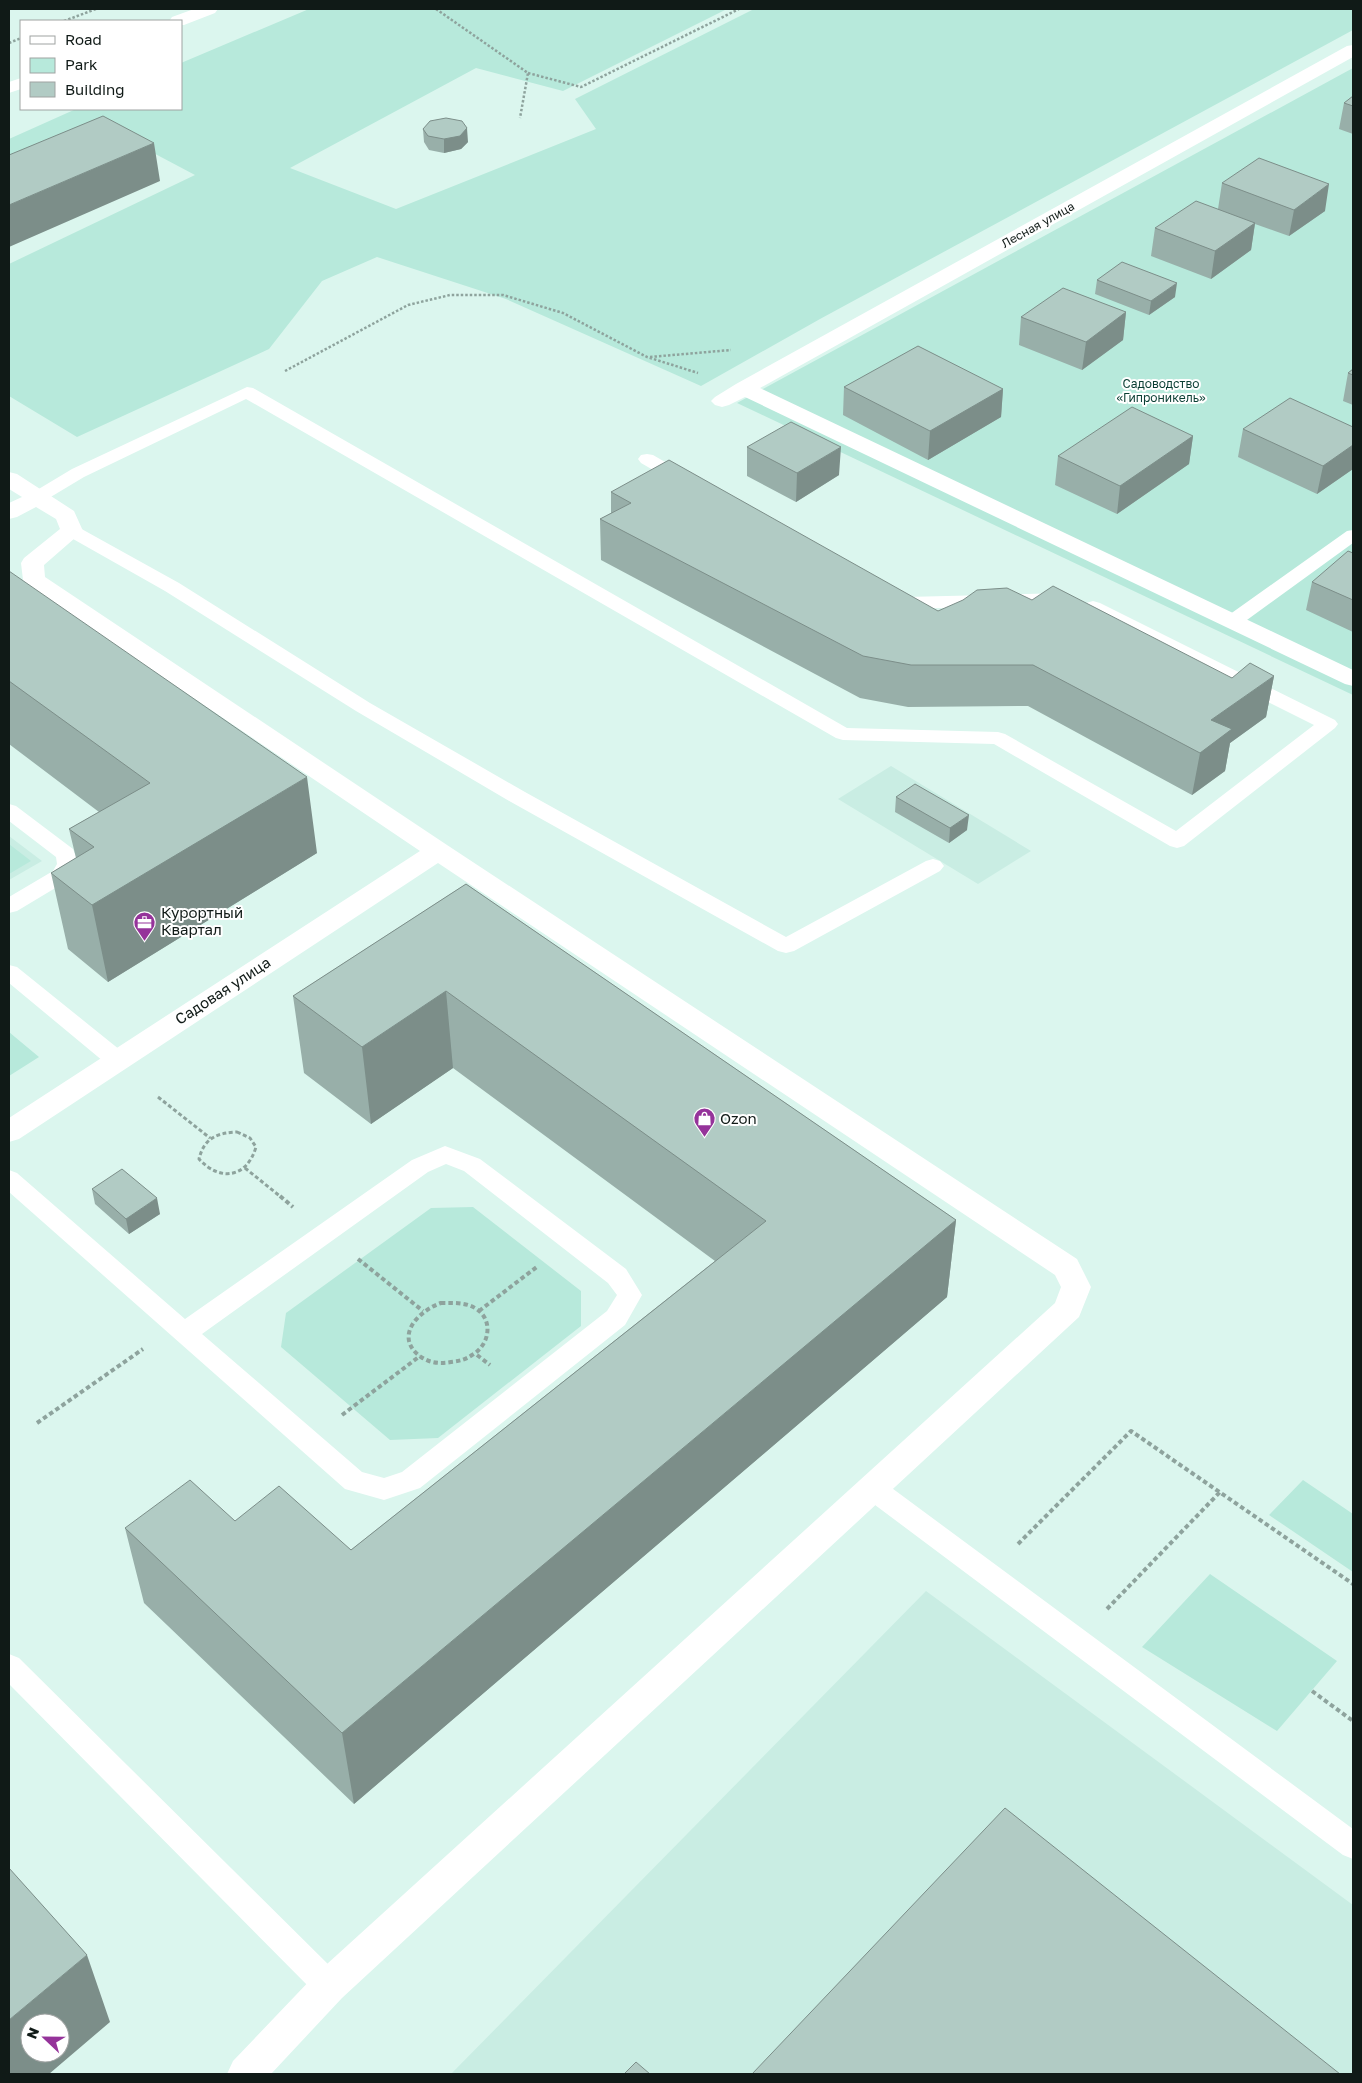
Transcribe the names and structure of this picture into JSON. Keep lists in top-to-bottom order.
{
  "streets": {
    "street": ["Лесная улица", "Садовая улица"]
  },
  "parks": ["Садоводство «Гипроникель»"],
  "places": {
    "office": ["Курортный Квартал"],
    "shop": ["Ozon"]
  },
  "legend": ["Road", "Park", "Building"],
  "north": "left"
}
